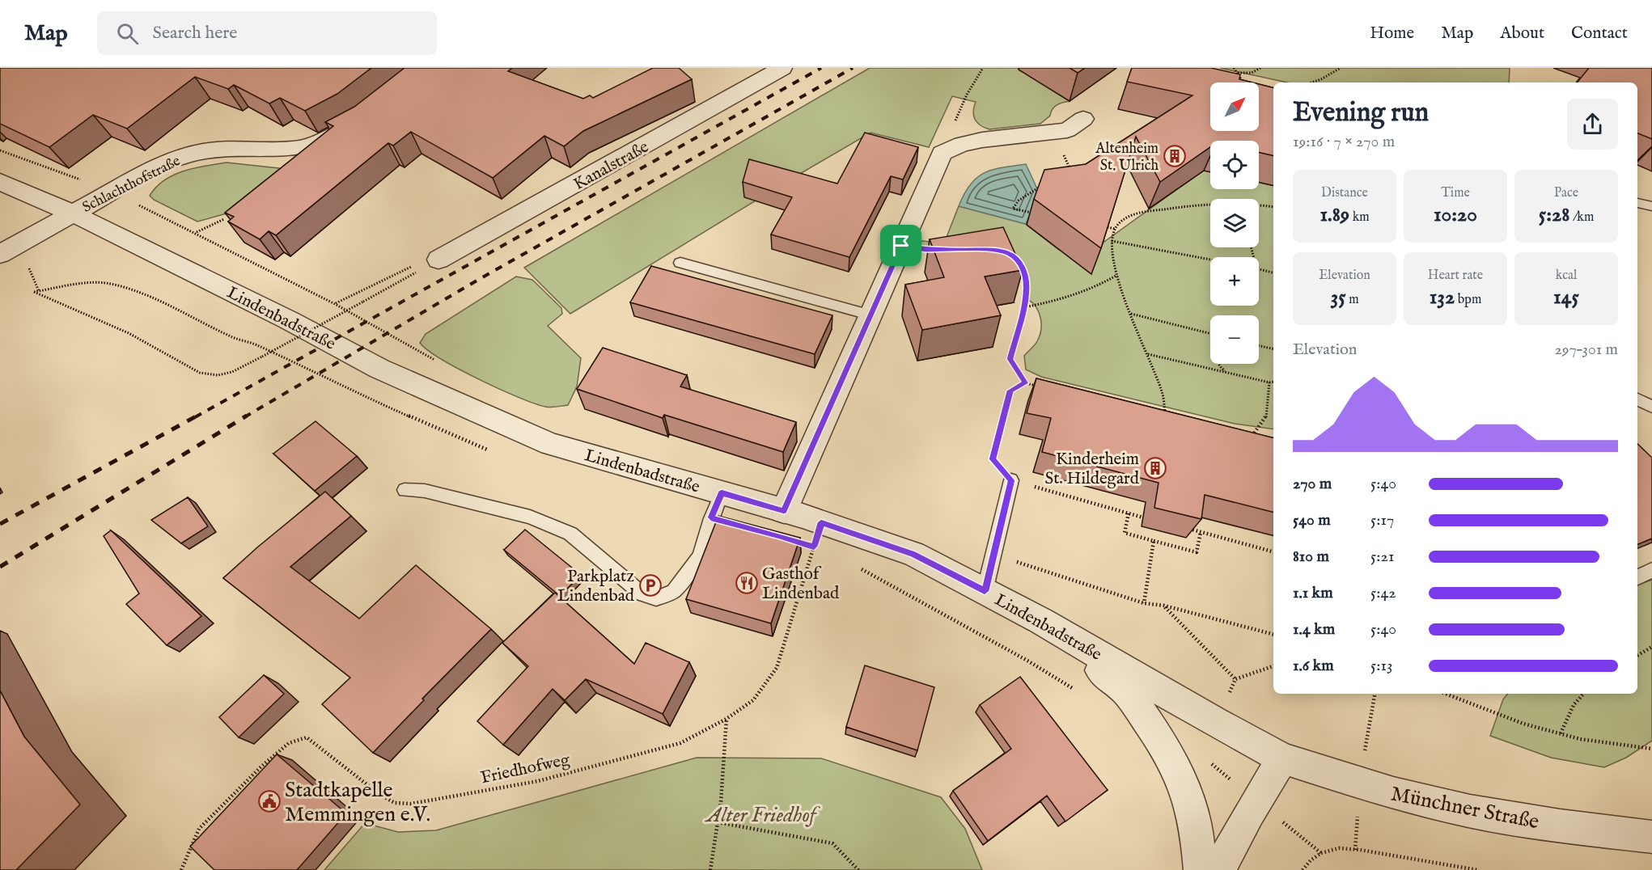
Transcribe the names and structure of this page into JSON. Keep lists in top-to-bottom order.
{
  "streets": {
    "street": [
      "Kanalstraße",
      "Schlachthofstraße",
      "Lindenbadstraße",
      "Münchner Straße"
    ],
    "path": ["Friedhofweg"]
  },
  "crossings": [
    ["Schlachthofstraße", "Lindenbadstraße"],
    ["Lindenbadstraße", "Münchner Straße"]
  ],
  "parks": ["Alter Friedhof"],
  "places": {
    "building": ["Altenheim St. Ulrich", "Kinderheim St. Hildegard"],
    "restaurant": ["Gasthof Lindenbad"],
    "parking": ["Parkplatz Lindenbad"],
    "public building": ["Stadtkapelle Memmingen e.V."]
  },
  "north": "top right",
  "page": {
    "header": "Map",
    "search": "Search here",
    "nav": [
      "Home",
      "Map",
      "About",
      "Contact"
    ],
    "map_buttons": ["+", "−"],
    "heading": ["Evening run", "19:16 · 7 × 270 m"],
    "stats": [
      ["Distance", "1.89 km"],
      ["Time", "10:20"],
      ["Pace", "5:28 /km"],
      ["Elevation", "35 m"],
      ["Heart rate", "132 bpm"],
      ["kcal", "145"]
    ],
    "chart": ["Elevation", "297–301 m"],
    "list": [
      {
        "name": "270 m",
        "note": "5:40"
      },
      {
        "name": "540 m",
        "note": "5:17"
      },
      {
        "name": "810 m",
        "note": "5:21"
      },
      {
        "name": "1.1 km",
        "note": "5:42"
      },
      {
        "name": "1.4 km",
        "note": "5:40"
      },
      {
        "name": "1.6 km",
        "note": "5:13"
      }
    ]
  }
}
